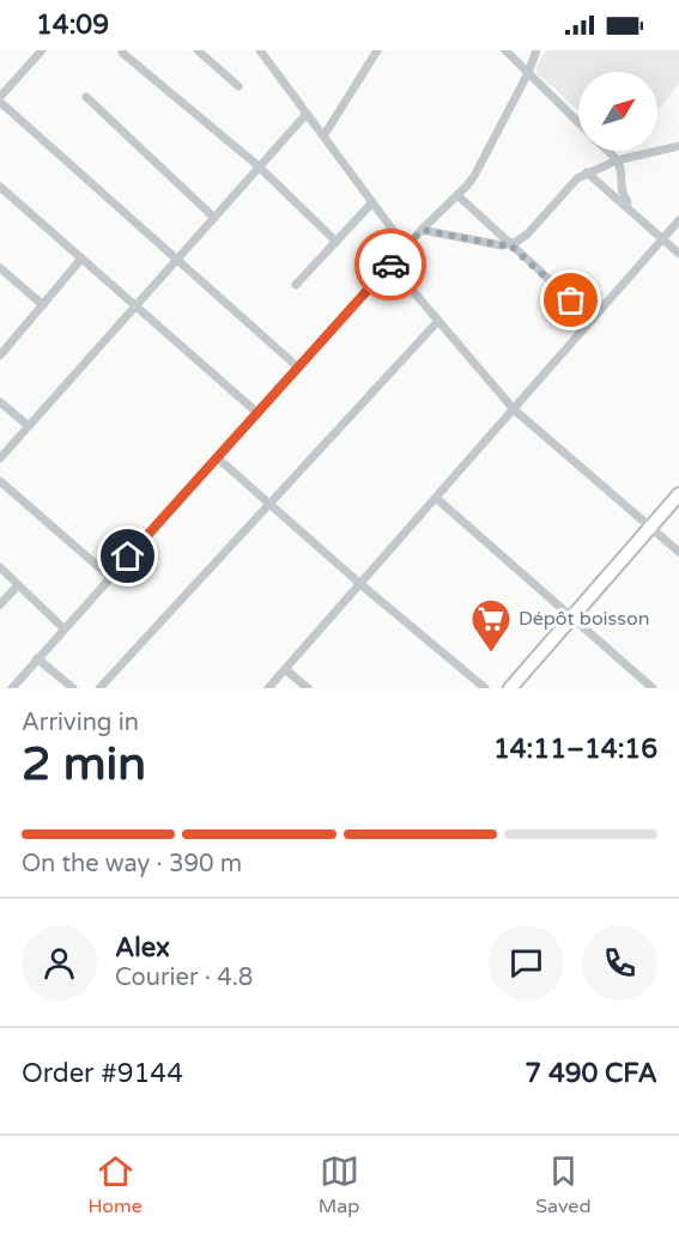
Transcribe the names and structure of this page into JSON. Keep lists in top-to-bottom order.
{
  "places": {
    "supermarket": ["Dépôt boisson"]
  },
  "north": "top right",
  "page": {
    "status": "14:09",
    "heading": ["2 min", "Arriving in", "14:11–14:16"],
    "panel": [
      "Alex",
      "Courier · 4.8",
      "Order #9144",
      "7 490 CFA"
    ],
    "bar": "On the way · 390 m",
    "tabs": ["Home", "Map", "Saved"]
  }
}
